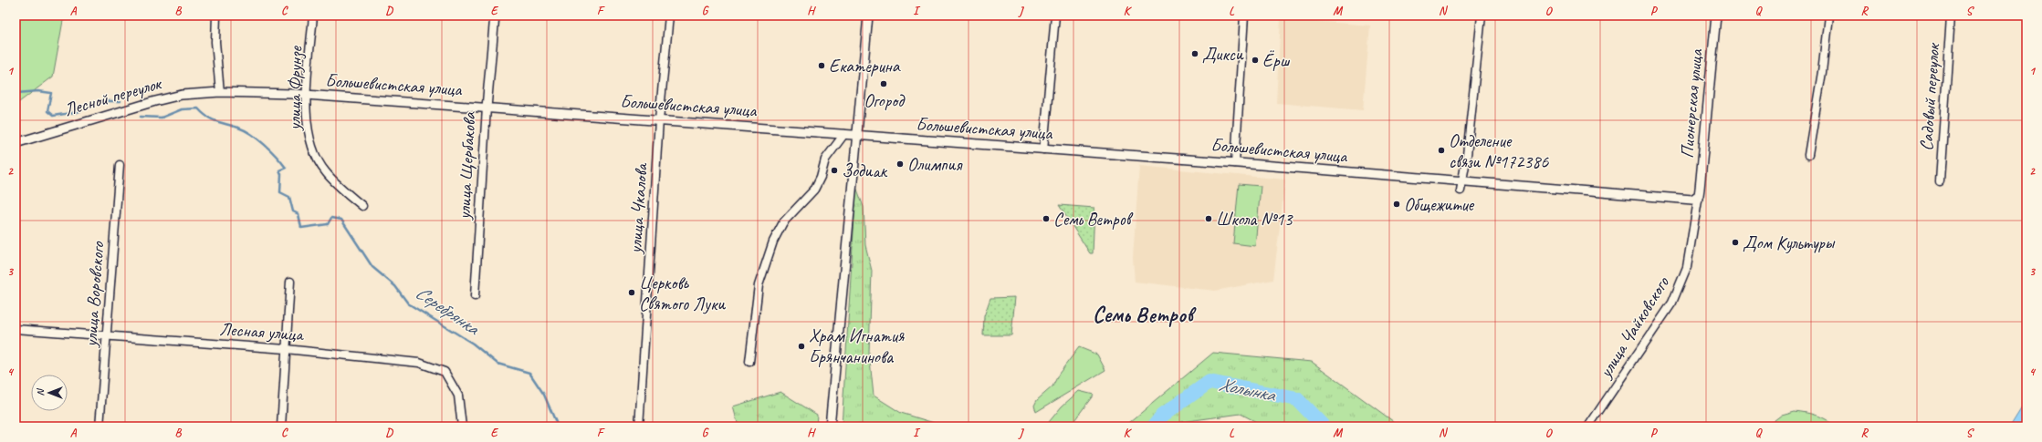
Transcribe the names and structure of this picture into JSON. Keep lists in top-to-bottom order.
{
  "streets": {
    "street": [
      "Большевистская улица",
      "улица Фрунзе",
      "Лесной переулок",
      "Садовый переулок",
      "Пионерская улица",
      "улица Щербакова",
      "улица Чкалова",
      "улица Воровского",
      "улица Чайковского",
      "Лесная улица"
    ]
  },
  "crossings": [
    ["Большевистская улица", "улица Фрунзе"],
    ["Большевистская улица", "Лесной переулок"],
    ["Большевистская улица", "Пионерская улица"],
    ["Большевистская улица", "улица Щербакова"],
    ["Большевистская улица", "улица Чкалова"],
    ["Большевистская улица", "улица Чайковского"],
    ["Пионерская улица", "улица Чайковского"],
    ["улица Воровского", "Лесная улица"]
  ],
  "districts": ["Семь Ветров"],
  "water": ["Серебрянка", "Холынка"],
  "places": [
    "Дикси",
    "Ёрш",
    "Екатерина",
    "Огород",
    "Отделение связи №172386",
    "Олимпия",
    "Зодиак",
    "Общежитие",
    "Семь Ветров",
    "Школа №13",
    "Дом Культуры",
    "Церковь Святого Луки",
    "Храм Игнатия Брянчанинова"
  ],
  "north": "left",
  "grid": {
    "columns": [
      "A",
      "B",
      "C",
      "D",
      "E",
      "F",
      "G",
      "H",
      "I",
      "J",
      "K",
      "L",
      "M",
      "N",
      "O",
      "P",
      "Q",
      "R",
      "S"
    ],
    "rows": [
      "1",
      "2",
      "3",
      "4"
    ]
  }
}
